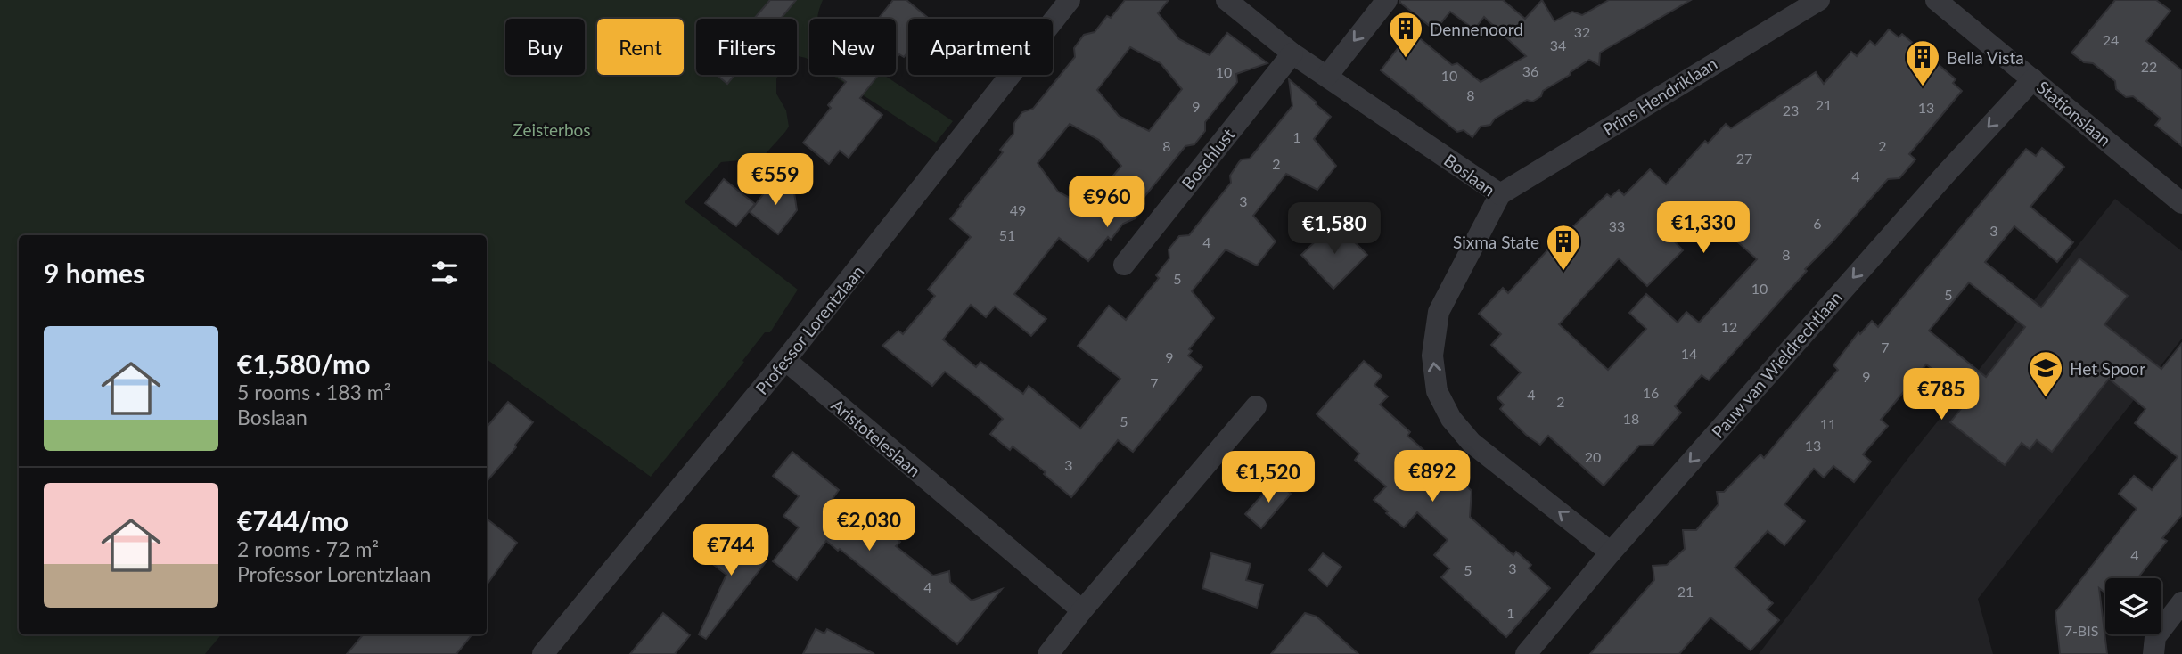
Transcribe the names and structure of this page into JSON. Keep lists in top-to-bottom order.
{
  "streets": {
    "street": [
      "Prins Hendriklaan",
      "Stationslaan",
      "Boschlust",
      "Boslaan",
      "Professor Lorentzlaan",
      "Pauw van Wieldrechtlaan",
      "Aristoteleslaan"
    ]
  },
  "crossings": [
    ["Prins Hendriklaan", "Boslaan"],
    ["Stationslaan", "Pauw van Wieldrechtlaan"],
    ["Boschlust", "Boslaan"],
    ["Boslaan", "Pauw van Wieldrechtlaan"],
    ["Professor Lorentzlaan", "Aristoteleslaan"]
  ],
  "one_way": ["Boslaan", "Pauw van Wieldrechtlaan"],
  "parks": ["Zeisterbos"],
  "places": {
    "building": ["Dennenoord", "Bella Vista", "Sixma State"],
    "school or university": ["Het Spoor"]
  },
  "house_numbers": [
    "32",
    "24",
    "34",
    "22",
    "36",
    "10",
    "10",
    "8",
    "21",
    "9",
    "13",
    "23",
    "1",
    "8",
    "2",
    "27",
    "2",
    "4",
    "3",
    "49",
    "6",
    "33",
    "3",
    "51",
    "4",
    "8",
    "5",
    "10",
    "5",
    "12",
    "7",
    "14",
    "9",
    "9",
    "7",
    "16",
    "4",
    "2",
    "18",
    "5",
    "11",
    "13",
    "20",
    "3",
    "4",
    "3",
    "5",
    "4",
    "21",
    "1",
    "7-BIS"
  ],
  "page": {
    "chip": [
      "Buy",
      "Rent",
      "Filters",
      "New",
      "Apartment"
    ],
    "price": [
      "€559",
      "€960",
      "€1,330",
      "€1,580",
      "€785",
      "€892",
      "€1,520",
      "€2,030",
      "€744"
    ],
    "heading": "9 homes",
    "list": [
      {
        "name": "€1,580/mo",
        "note": "5 rooms · 183 m² · Boslaan"
      },
      {
        "name": "€744/mo",
        "note": "2 rooms · 72 m² · Professor Lorentzlaan"
      }
    ]
  }
}
